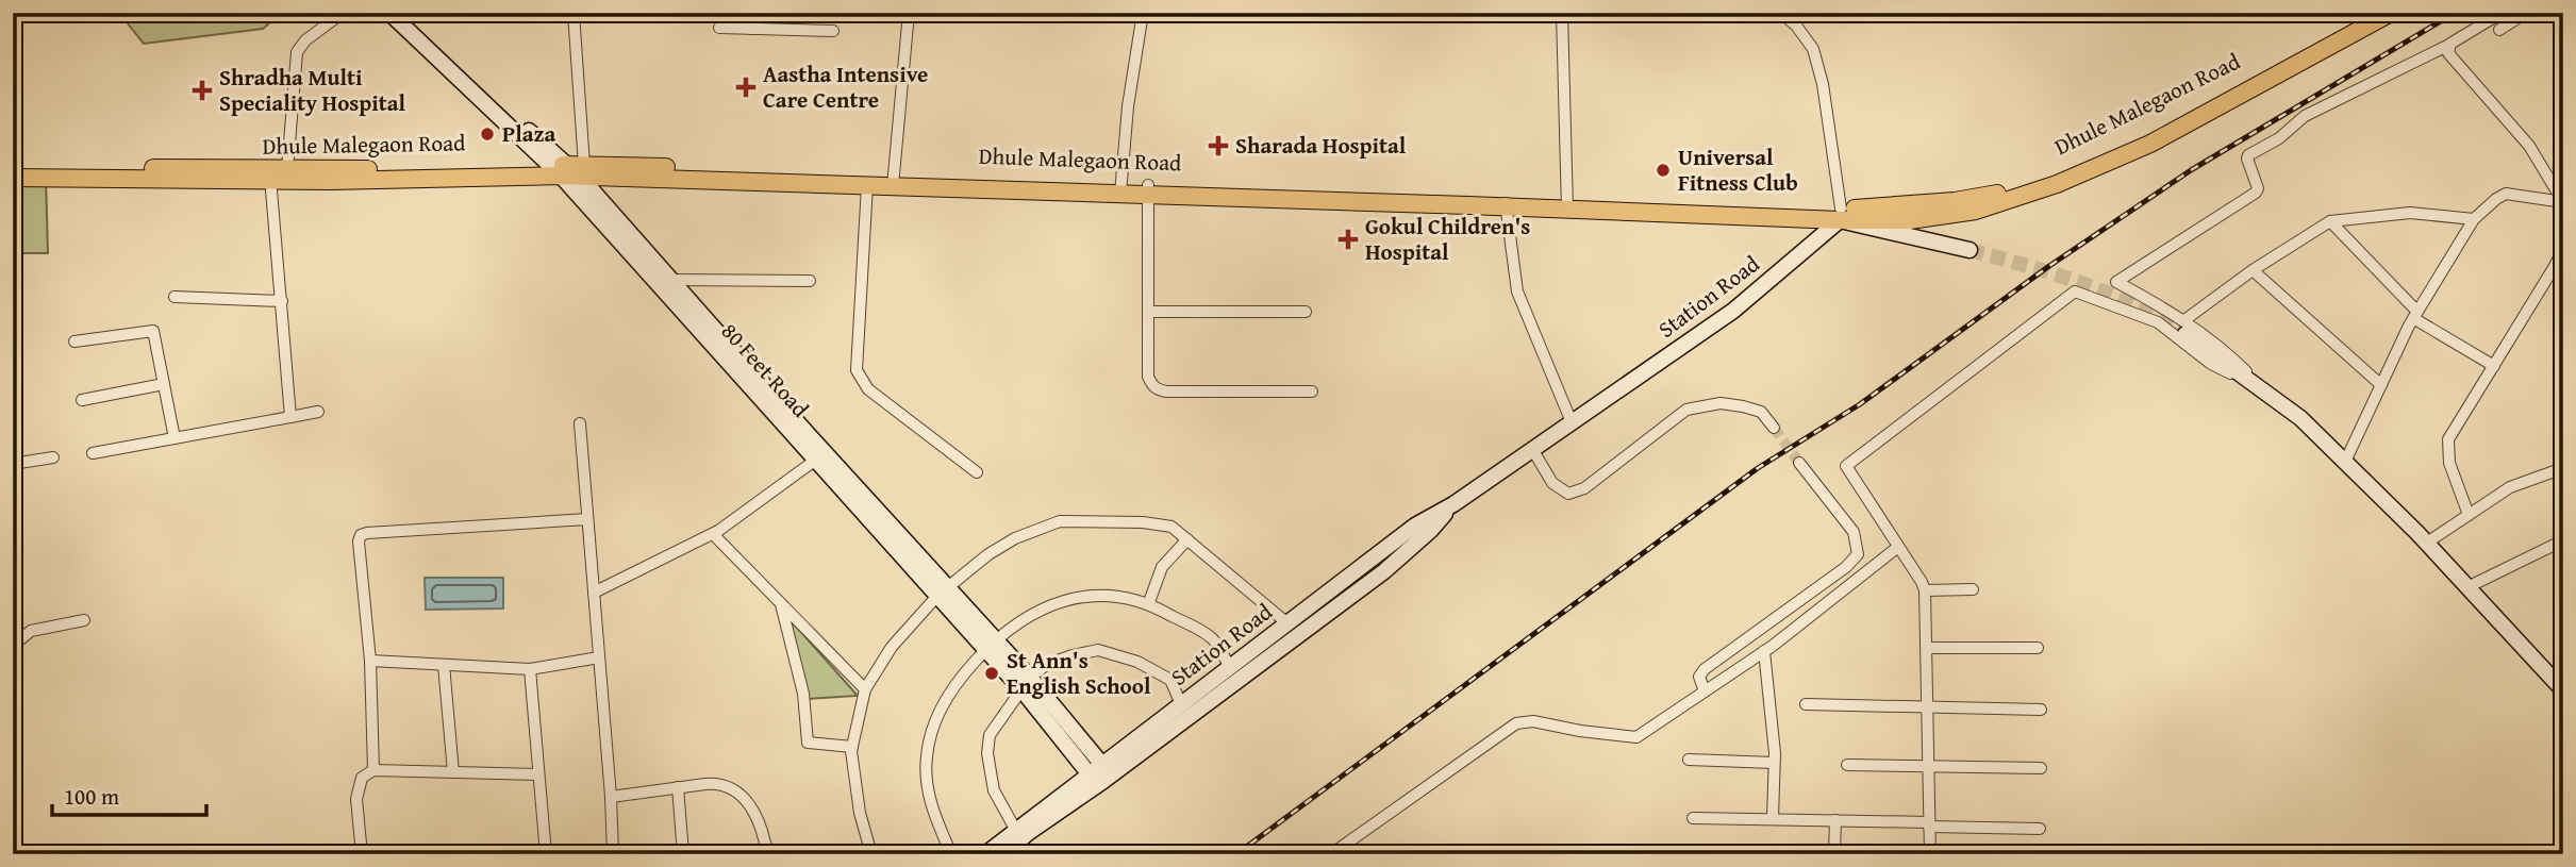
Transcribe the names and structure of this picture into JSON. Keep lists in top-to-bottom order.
{
  "streets": {
    "main road": ["Dhule Malegaon Road", "Station Road", "80 Feet Road"]
  },
  "crossings": [
    ["Dhule Malegaon Road", "Station Road"],
    ["Dhule Malegaon Road", "80 Feet Road"],
    ["Station Road", "80 Feet Road"]
  ],
  "places": {
    "health": [
      "Aastha Intensive Care Centre",
      "Shradha Multi Speciality Hospital",
      "Sharada Hospital",
      "Gokul Children's Hospital"
    ],
    "other": ["Plaza", "Universal Fitness Club", "St Ann's English School"]
  },
  "scale_bar": "100 m"
}
